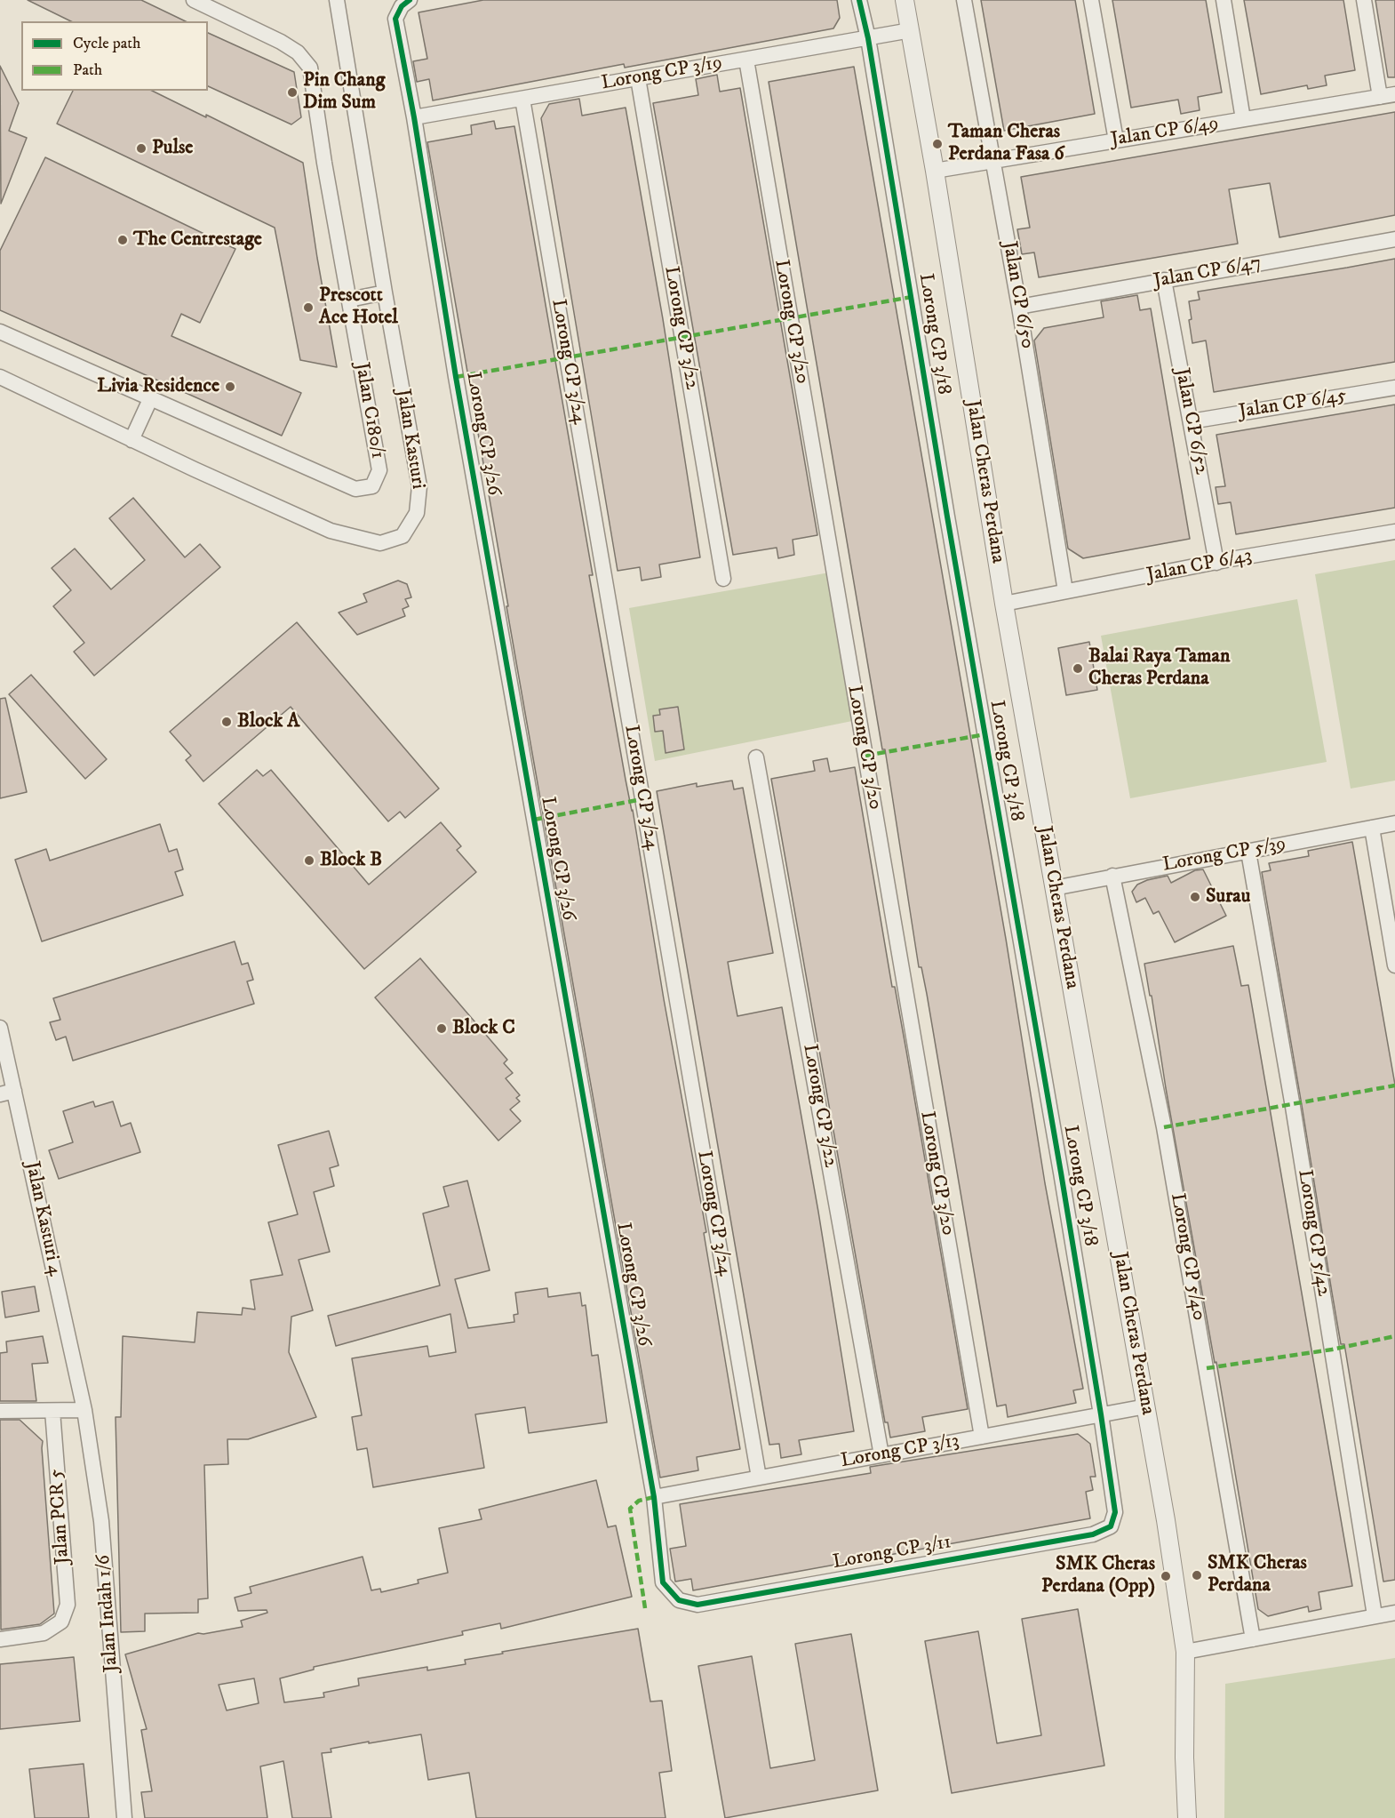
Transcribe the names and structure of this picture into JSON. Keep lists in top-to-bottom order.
{
  "streets": {
    "street": [
      "Lorong CP 3/19",
      "Jalan CP 6/49",
      "Jalan CP 6/47",
      "Jalan CP 6/50",
      "Lorong CP 3/20",
      "Lorong CP 3/22",
      "Lorong CP 3/18",
      "Lorong CP 3/24",
      "Jalan CP 6/45",
      "Jalan C180/1",
      "Jalan CP 6/52",
      "Lorong CP 3/26",
      "Jalan Kasturi",
      "Jalan Cheras Perdana",
      "Jalan CP 6/43",
      "Lorong CP 5/39",
      "Jalan Kasturi 4",
      "Lorong CP 5/42",
      "Lorong CP 5/40",
      "Lorong CP 3/13",
      "Jalan PCR 5",
      "Lorong CP 3/11",
      "Jalan Indah 1/6"
    ]
  },
  "crossings": [
    ["Lorong CP 3/19", "Lorong CP 3/20"],
    ["Lorong CP 3/19", "Lorong CP 3/22"],
    ["Lorong CP 3/19", "Lorong CP 3/18"],
    ["Lorong CP 3/19", "Lorong CP 3/24"],
    ["Lorong CP 3/19", "Lorong CP 3/26"],
    ["Lorong CP 3/19", "Jalan Cheras Perdana"],
    ["Jalan CP 6/49", "Jalan CP 6/50"],
    ["Jalan CP 6/49", "Jalan Cheras Perdana"],
    ["Jalan CP 6/47", "Jalan CP 6/50"],
    ["Jalan CP 6/47", "Jalan CP 6/52"],
    ["Jalan CP 6/50", "Jalan CP 6/43"],
    ["Lorong CP 3/20", "Lorong CP 3/13"],
    ["Lorong CP 3/22", "Lorong CP 3/13"],
    ["Lorong CP 3/18", "Lorong CP 3/13"],
    ["Lorong CP 3/18", "Lorong CP 3/11"],
    ["Lorong CP 3/24", "Lorong CP 3/13"],
    ["Jalan CP 6/45", "Jalan CP 6/52"],
    ["Jalan CP 6/52", "Jalan CP 6/43"],
    ["Lorong CP 3/26", "Lorong CP 3/13"],
    ["Lorong CP 3/26", "Lorong CP 3/11"],
    ["Jalan Cheras Perdana", "Jalan CP 6/43"],
    ["Jalan Cheras Perdana", "Lorong CP 5/39"],
    ["Jalan Cheras Perdana", "Lorong CP 3/13"],
    ["Lorong CP 5/39", "Lorong CP 5/42"],
    ["Lorong CP 5/39", "Lorong CP 5/40"],
    ["Jalan Kasturi 4", "Jalan Indah 1/6"]
  ],
  "places": [
    "Pin Chang Dim Sum",
    "Taman Cheras Perdana Fasa 6",
    "Pulse",
    "The Centrestage",
    "Prescott Ace Hotel",
    "Livia Residence",
    "Balai Raya Taman Cheras Perdana",
    "Block A",
    "Block B",
    "Surau",
    "Block C",
    "SMK Cheras Perdana",
    "SMK Cheras Perdana (Opp)"
  ],
  "legend": ["Cycle path", "Path"]
}
